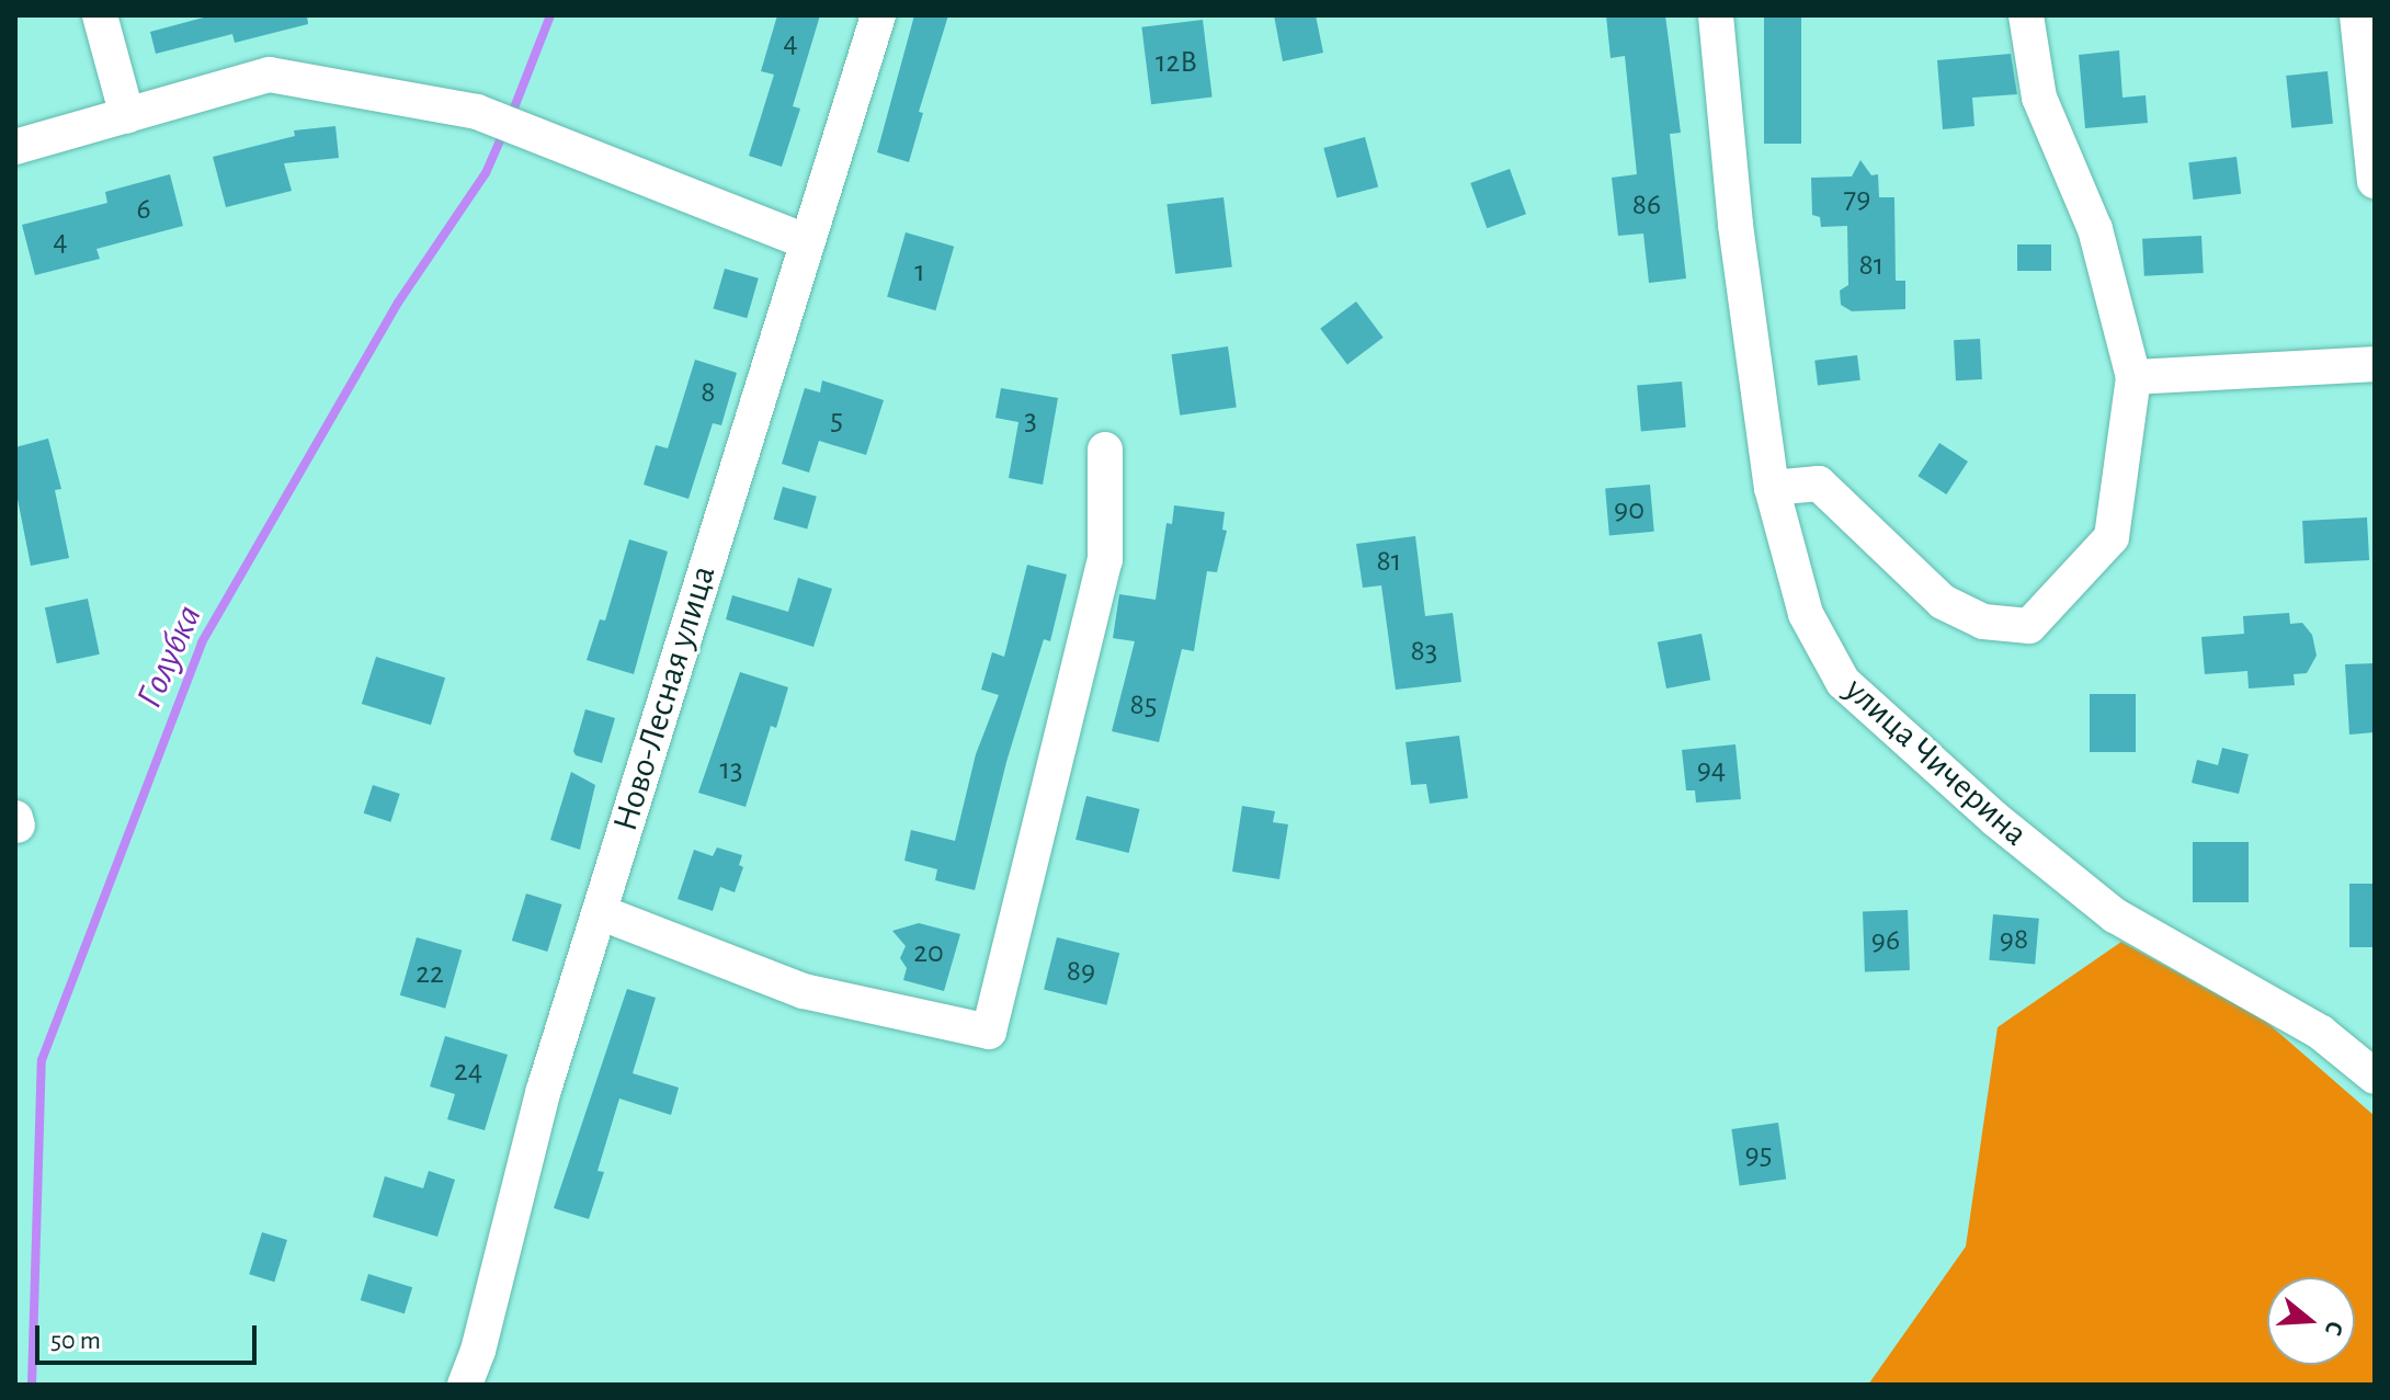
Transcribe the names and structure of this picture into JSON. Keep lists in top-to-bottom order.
{
  "streets": {
    "street": ["Ново-Лесная улица", "улица Чичерина"]
  },
  "water": ["Голубка"],
  "house_numbers": [
    "4",
    "12В",
    "79",
    "86",
    "6",
    "4",
    "81",
    "1",
    "8",
    "5",
    "3",
    "90",
    "81",
    "83",
    "85",
    "13",
    "94",
    "98",
    "96",
    "20",
    "89",
    "22",
    "24",
    "95"
  ],
  "scale_bar": "50 m",
  "north": "right"
}
